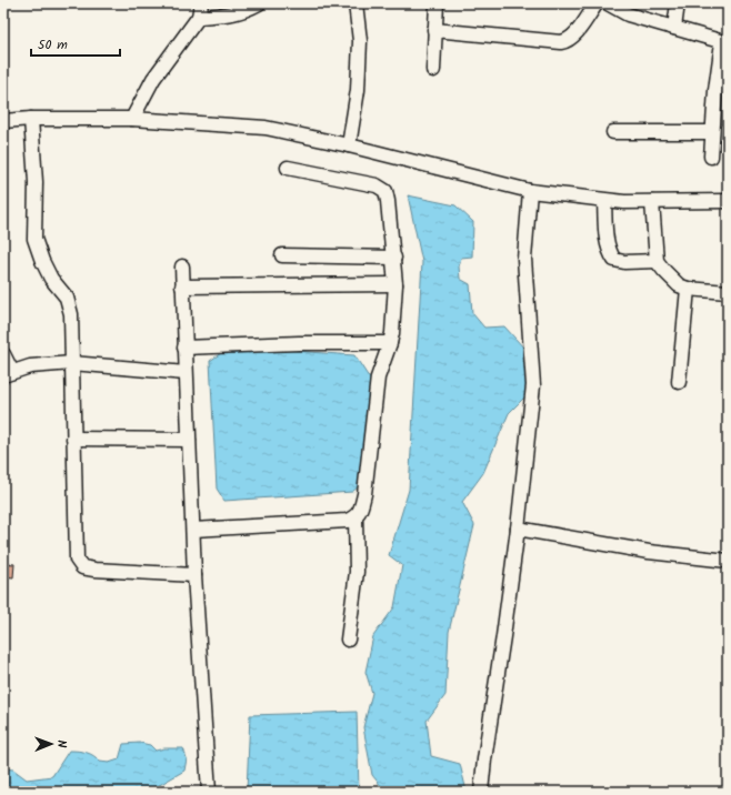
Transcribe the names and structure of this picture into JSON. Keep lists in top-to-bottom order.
{
  "scale_bar": "50 m",
  "north": "right"
}
